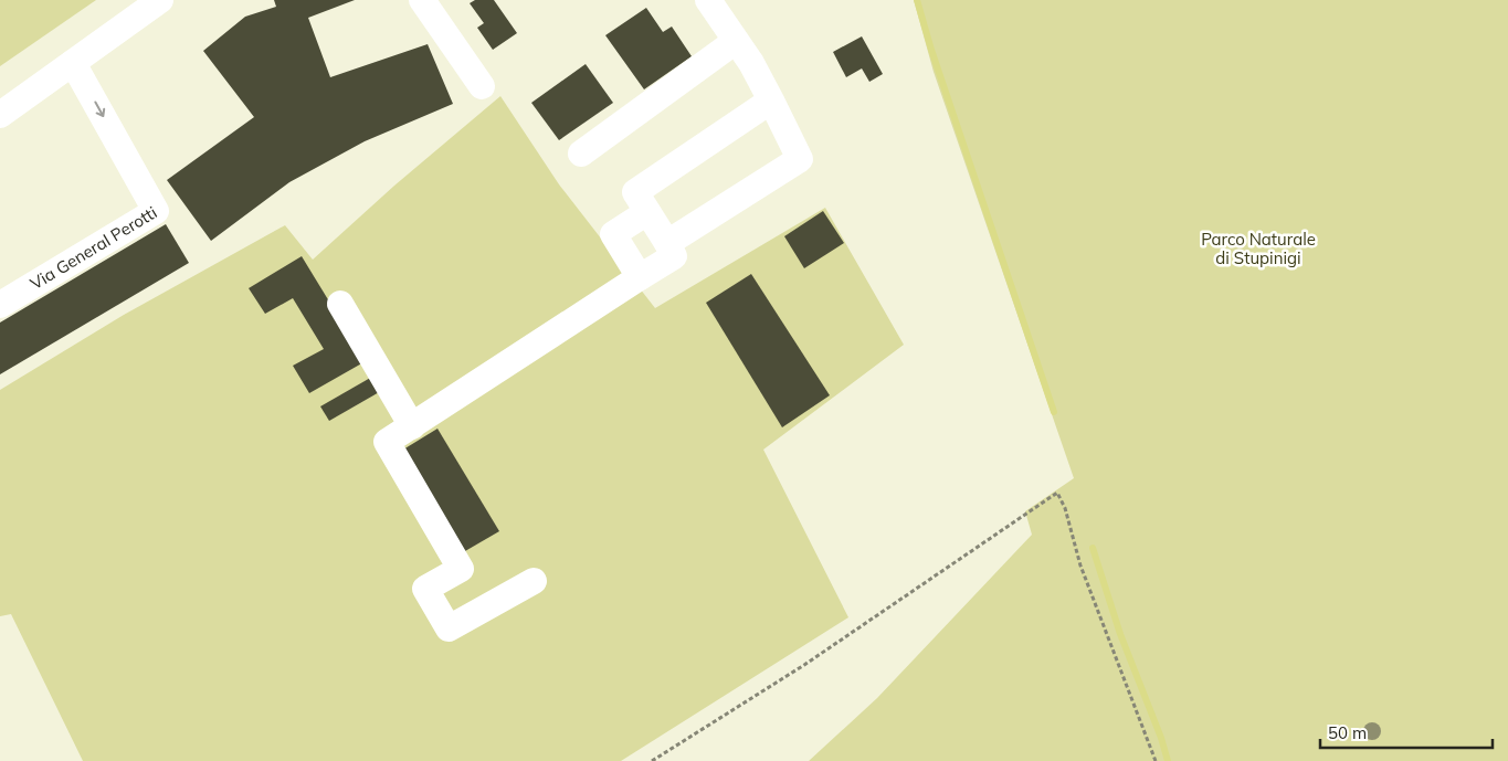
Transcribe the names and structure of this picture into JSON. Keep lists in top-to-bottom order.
{
  "streets": {
    "street": ["Via General Perotti"]
  },
  "parks": ["Parco Naturale di Stupinigi"],
  "scale_bar": "50 m"
}
